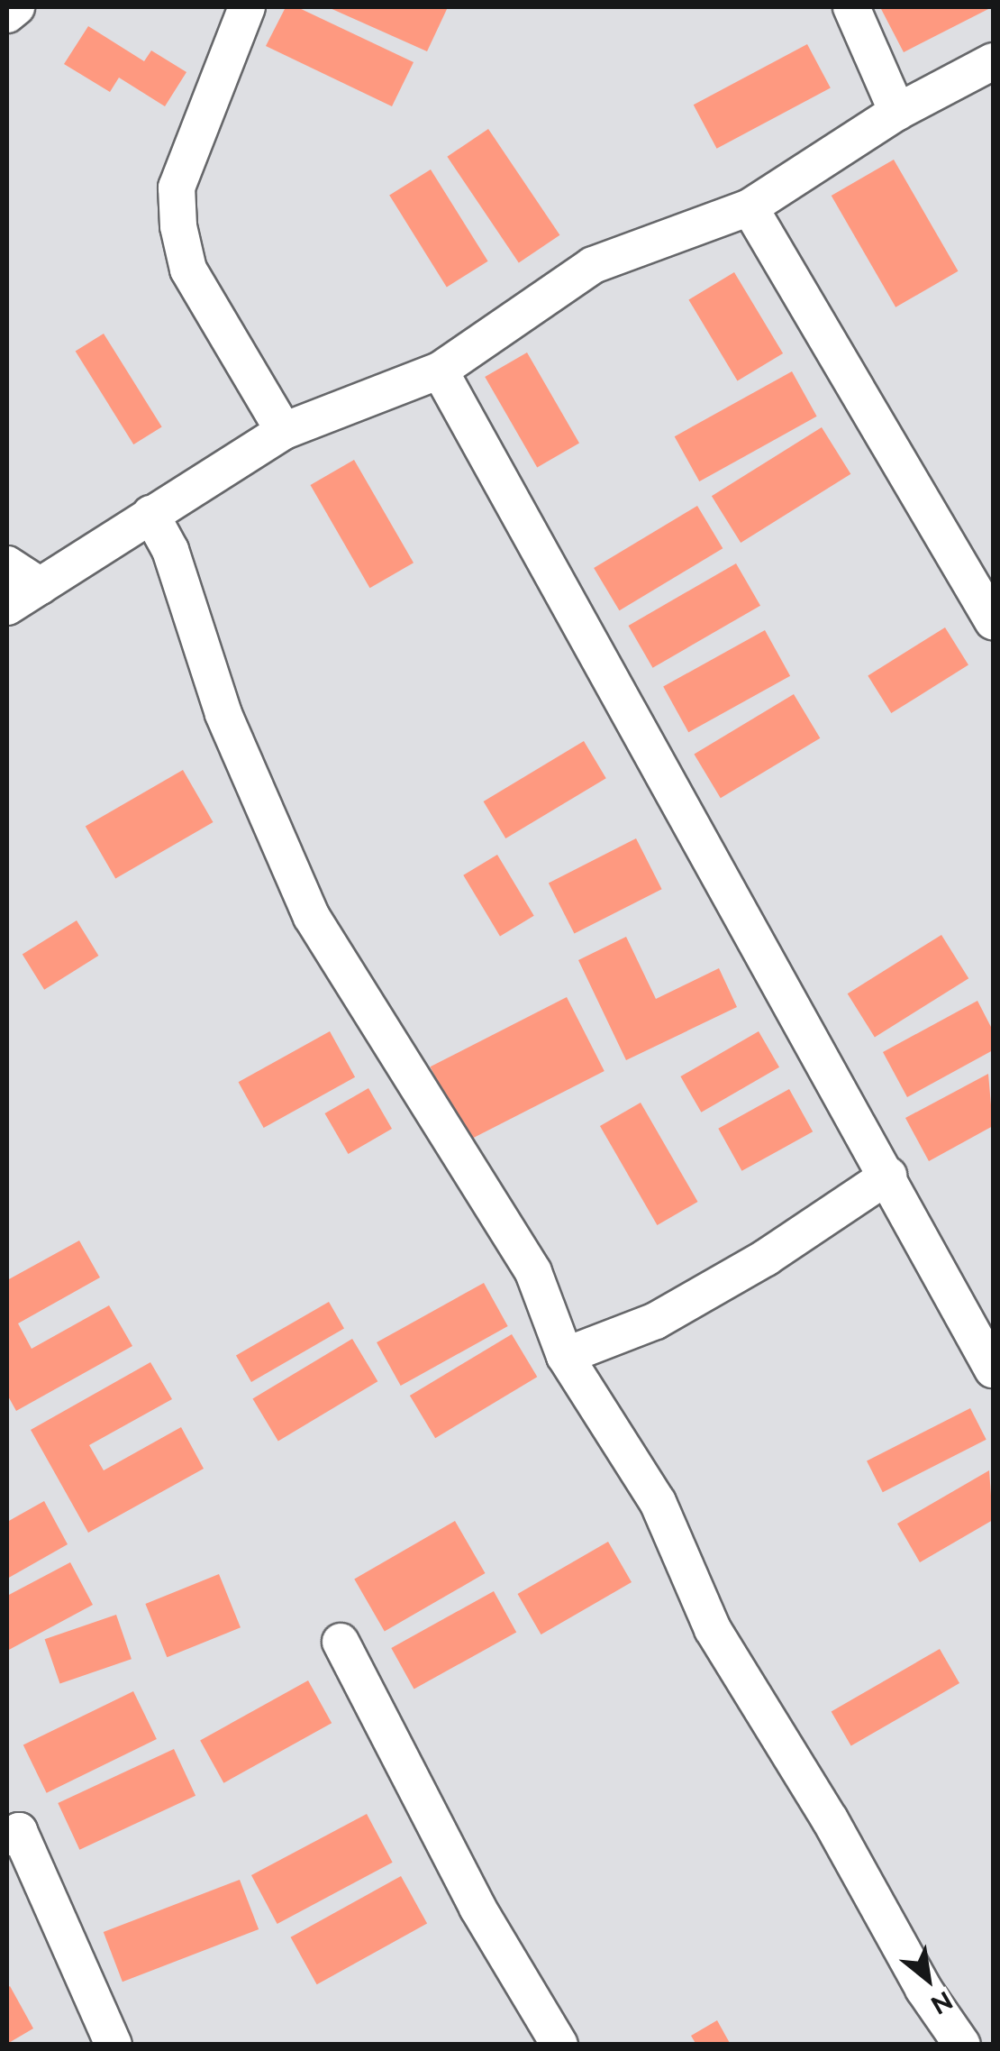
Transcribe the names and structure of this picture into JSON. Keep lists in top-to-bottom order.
{
  "north": "bottom right"
}
